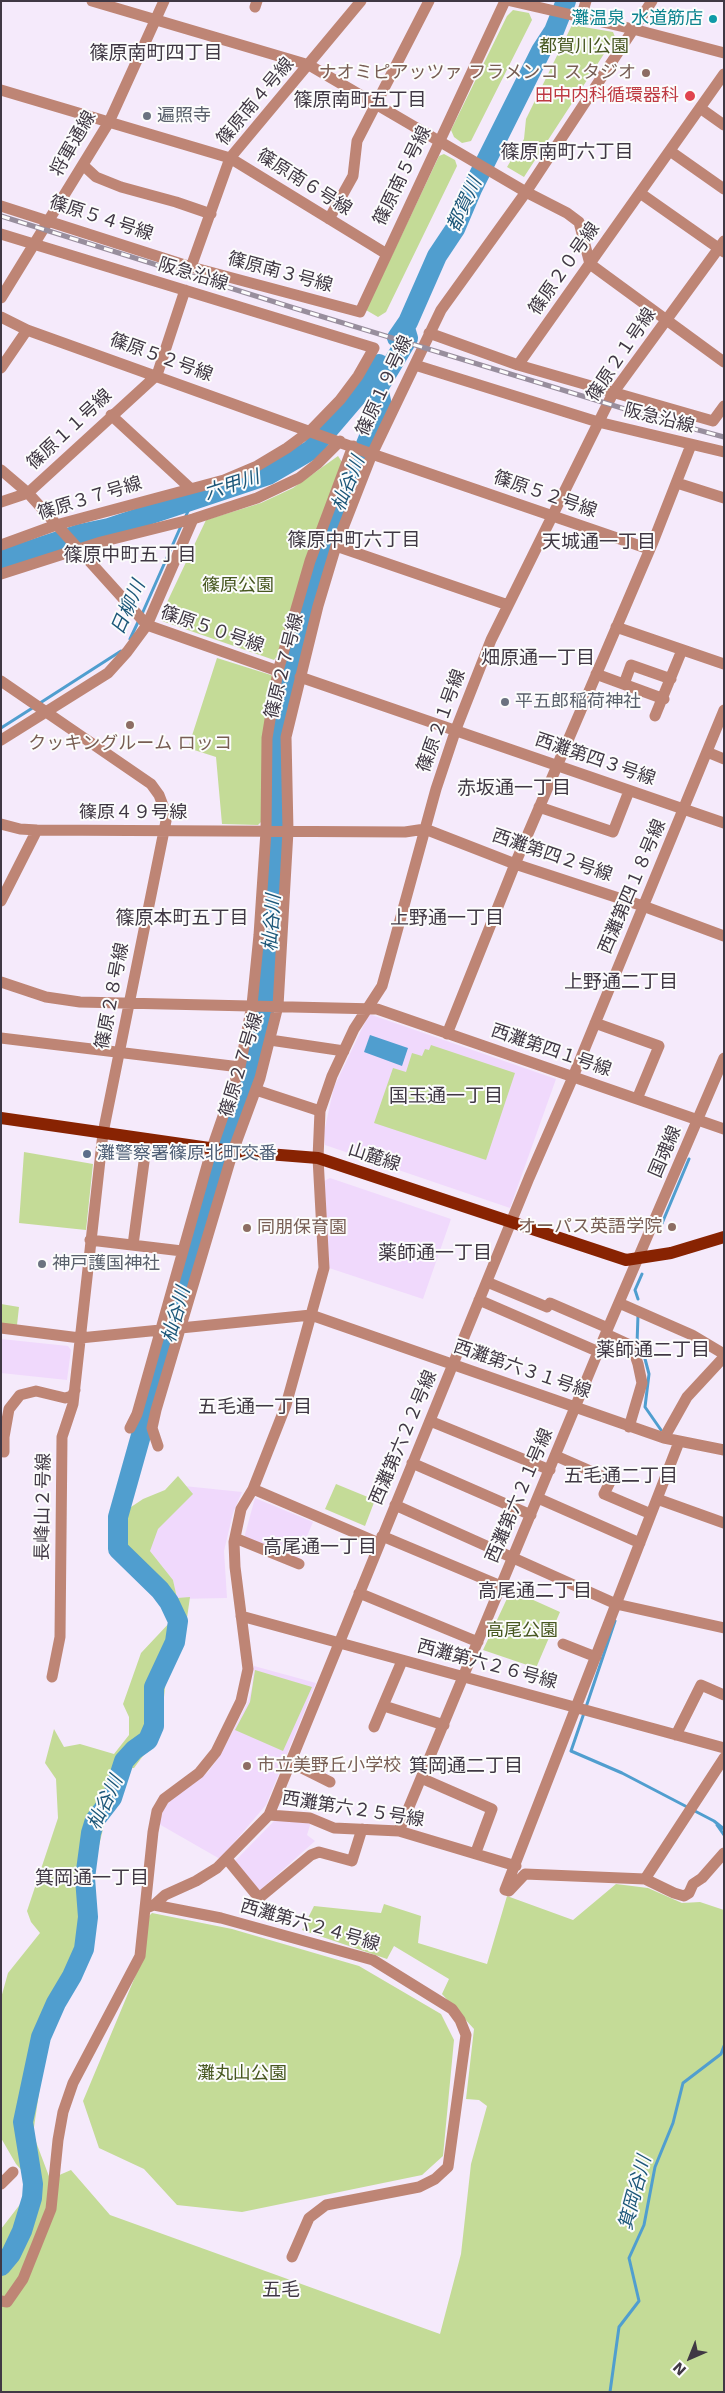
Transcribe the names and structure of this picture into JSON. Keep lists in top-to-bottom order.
{
  "streets": {
    "main road": ["山麓線"],
    "street": [
      "篠原南４号線",
      "将軍通線",
      "篠原南５号線",
      "篠原南６号線",
      "篠原５４号線",
      "篠原２０号線",
      "篠原南３号線",
      "阪急沿線",
      "篠原２１号線",
      "篠原５２号線",
      "篠原１９号線",
      "篠原１１号線",
      "篠原３７号線",
      "篠原５０号線",
      "篠原２７号線",
      "西灘第四３号線",
      "篠原４９号線",
      "西灘第四２号線",
      "西灘第四１８号線",
      "篠原２８号線",
      "西灘第四１号線",
      "国魂線",
      "西灘第六３１号線",
      "西灘第六２２号線",
      "西灘第六２１号線",
      "長峰山２号線",
      "西灘第六２６号線",
      "西灘第六２５号線",
      "西灘第六２４号線"
    ]
  },
  "crossings": [
    ["篠原南４号線", "篠原南６号線"],
    ["篠原南４号線", "篠原５４号線"],
    ["篠原南４号線", "篠原南３号線"],
    ["将軍通線", "篠原南６号線"],
    ["将軍通線", "篠原５４号線"],
    ["将軍通線", "阪急沿線"],
    ["篠原南５号線", "篠原南６号線"],
    ["篠原南５号線", "篠原南３号線"],
    ["篠原５４号線", "篠原南３号線"],
    ["阪急沿線", "篠原２１号線"],
    ["阪急沿線", "篠原５２号線"],
    ["阪急沿線", "篠原１９号線"],
    ["篠原２１号線", "篠原５２号線"],
    ["篠原２１号線", "西灘第四３号線"],
    ["篠原２１号線", "西灘第四２号線"],
    ["篠原２１号線", "西灘第四１号線"],
    ["篠原２１号線", "山麓線"],
    ["篠原５２号線", "篠原１９号線"],
    ["篠原５２号線", "篠原１１号線"],
    ["篠原５２号線", "篠原２７号線"],
    ["篠原１９号線", "篠原５０号線"],
    ["篠原１９号線", "篠原２７号線"],
    ["篠原３７号線", "篠原５０号線"],
    ["篠原５０号線", "篠原２７号線"],
    ["篠原２７号線", "篠原４９号線"],
    ["篠原２７号線", "西灘第四１号線"],
    ["篠原２７号線", "山麓線"],
    ["西灘第四３号線", "西灘第四１８号線"],
    ["篠原４９号線", "篠原２８号線"],
    ["西灘第四２号線", "西灘第四１８号線"],
    ["西灘第四１８号線", "西灘第四１号線"],
    ["西灘第四１８号線", "西灘第六２２号線"],
    ["篠原２８号線", "西灘第四１号線"],
    ["篠原２８号線", "山麓線"],
    ["篠原２８号線", "長峰山２号線"],
    ["西灘第四１号線", "国魂線"],
    ["西灘第四１号線", "西灘第六２２号線"],
    ["国魂線", "山麓線"],
    ["国魂線", "西灘第六２１号線"],
    ["山麓線", "西灘第六２２号線"],
    ["山麓線", "西灘第六２１号線"],
    ["西灘第六３１号線", "西灘第六２２号線"],
    ["西灘第六３１号線", "西灘第六２１号線"],
    ["西灘第六２２号線", "西灘第六２６号線"],
    ["西灘第六２２号線", "西灘第六２５号線"],
    ["西灘第六２１号線", "西灘第六２６号線"],
    ["西灘第六２１号線", "西灘第六２５号線"],
    ["西灘第六２５号線", "西灘第六２４号線"]
  ],
  "districts": [
    "篠原南町四丁目",
    "篠原南町五丁目",
    "篠原南町六丁目",
    "篠原中町六丁目",
    "天城通一丁目",
    "篠原中町五丁目",
    "畑原通一丁目",
    "赤坂通一丁目",
    "篠原本町五丁目",
    "上野通一丁目",
    "上野通二丁目",
    "国玉通一丁目",
    "薬師通一丁目",
    "薬師通二丁目",
    "五毛通一丁目",
    "五毛通二丁目",
    "高尾通一丁目",
    "高尾通二丁目",
    "箕岡通二丁目",
    "箕岡通一丁目",
    "五毛"
  ],
  "water": [
    "都賀川",
    "杣谷川",
    "六甲川",
    "日柳川",
    "箕岡谷川"
  ],
  "parks": [
    "都賀川公園",
    "篠原公園",
    "高尾公園",
    "灘丸山公園"
  ],
  "places": [
    "灘温泉 水道筋店",
    "ナオミピアッツァ フラメンコ スタジオ",
    "田中内科循環器科",
    "遍照寺",
    "平五郎稲荷神社",
    "クッキングルーム ロッコ",
    "灘警察署篠原北町交番",
    "オーパス英語学院",
    "同朋保育園",
    "神戸護国神社",
    "市立美野丘小学校"
  ],
  "north": "bottom left"
}
